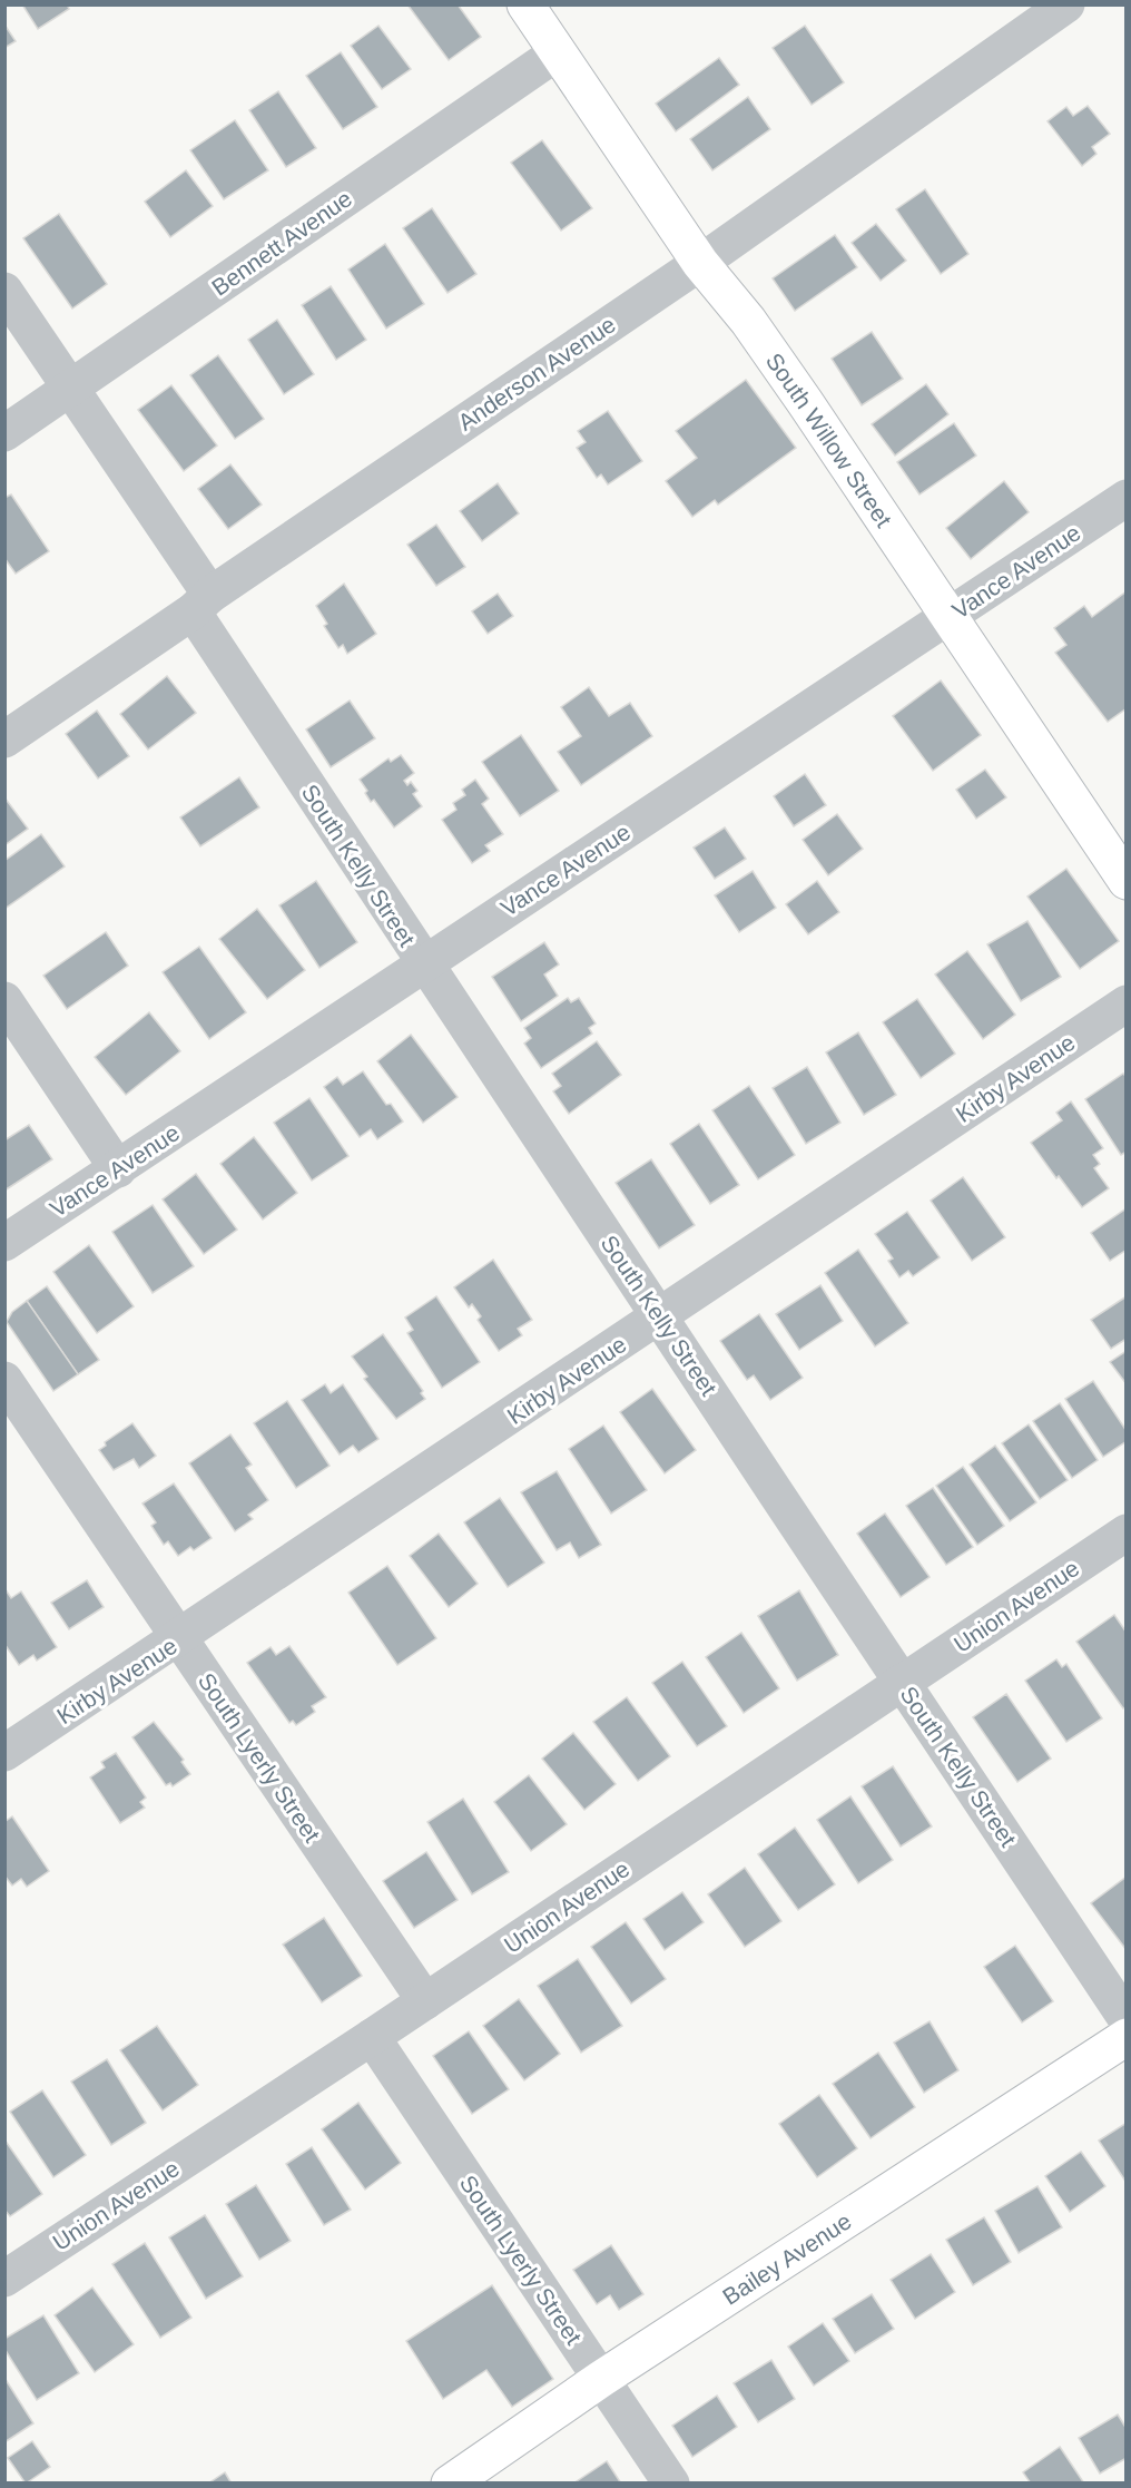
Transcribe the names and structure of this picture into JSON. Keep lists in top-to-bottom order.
{
  "streets": {
    "main road": ["South Willow Street", "Bailey Avenue"],
    "street": [
      "Bennett Avenue",
      "Anderson Avenue",
      "Vance Avenue",
      "South Kelly Street",
      "Kirby Avenue",
      "Union Avenue",
      "South Lyerly Street"
    ]
  },
  "crossings": [
    ["Bennett Avenue", "South Willow Street"],
    ["Bennett Avenue", "South Kelly Street"],
    ["Anderson Avenue", "South Willow Street"],
    ["Anderson Avenue", "South Kelly Street"],
    ["South Willow Street", "Vance Avenue"],
    ["Vance Avenue", "South Kelly Street"],
    ["South Kelly Street", "Kirby Avenue"],
    ["South Kelly Street", "Union Avenue"],
    ["Kirby Avenue", "South Lyerly Street"],
    ["Union Avenue", "South Lyerly Street"],
    ["South Lyerly Street", "Bailey Avenue"]
  ]
}
